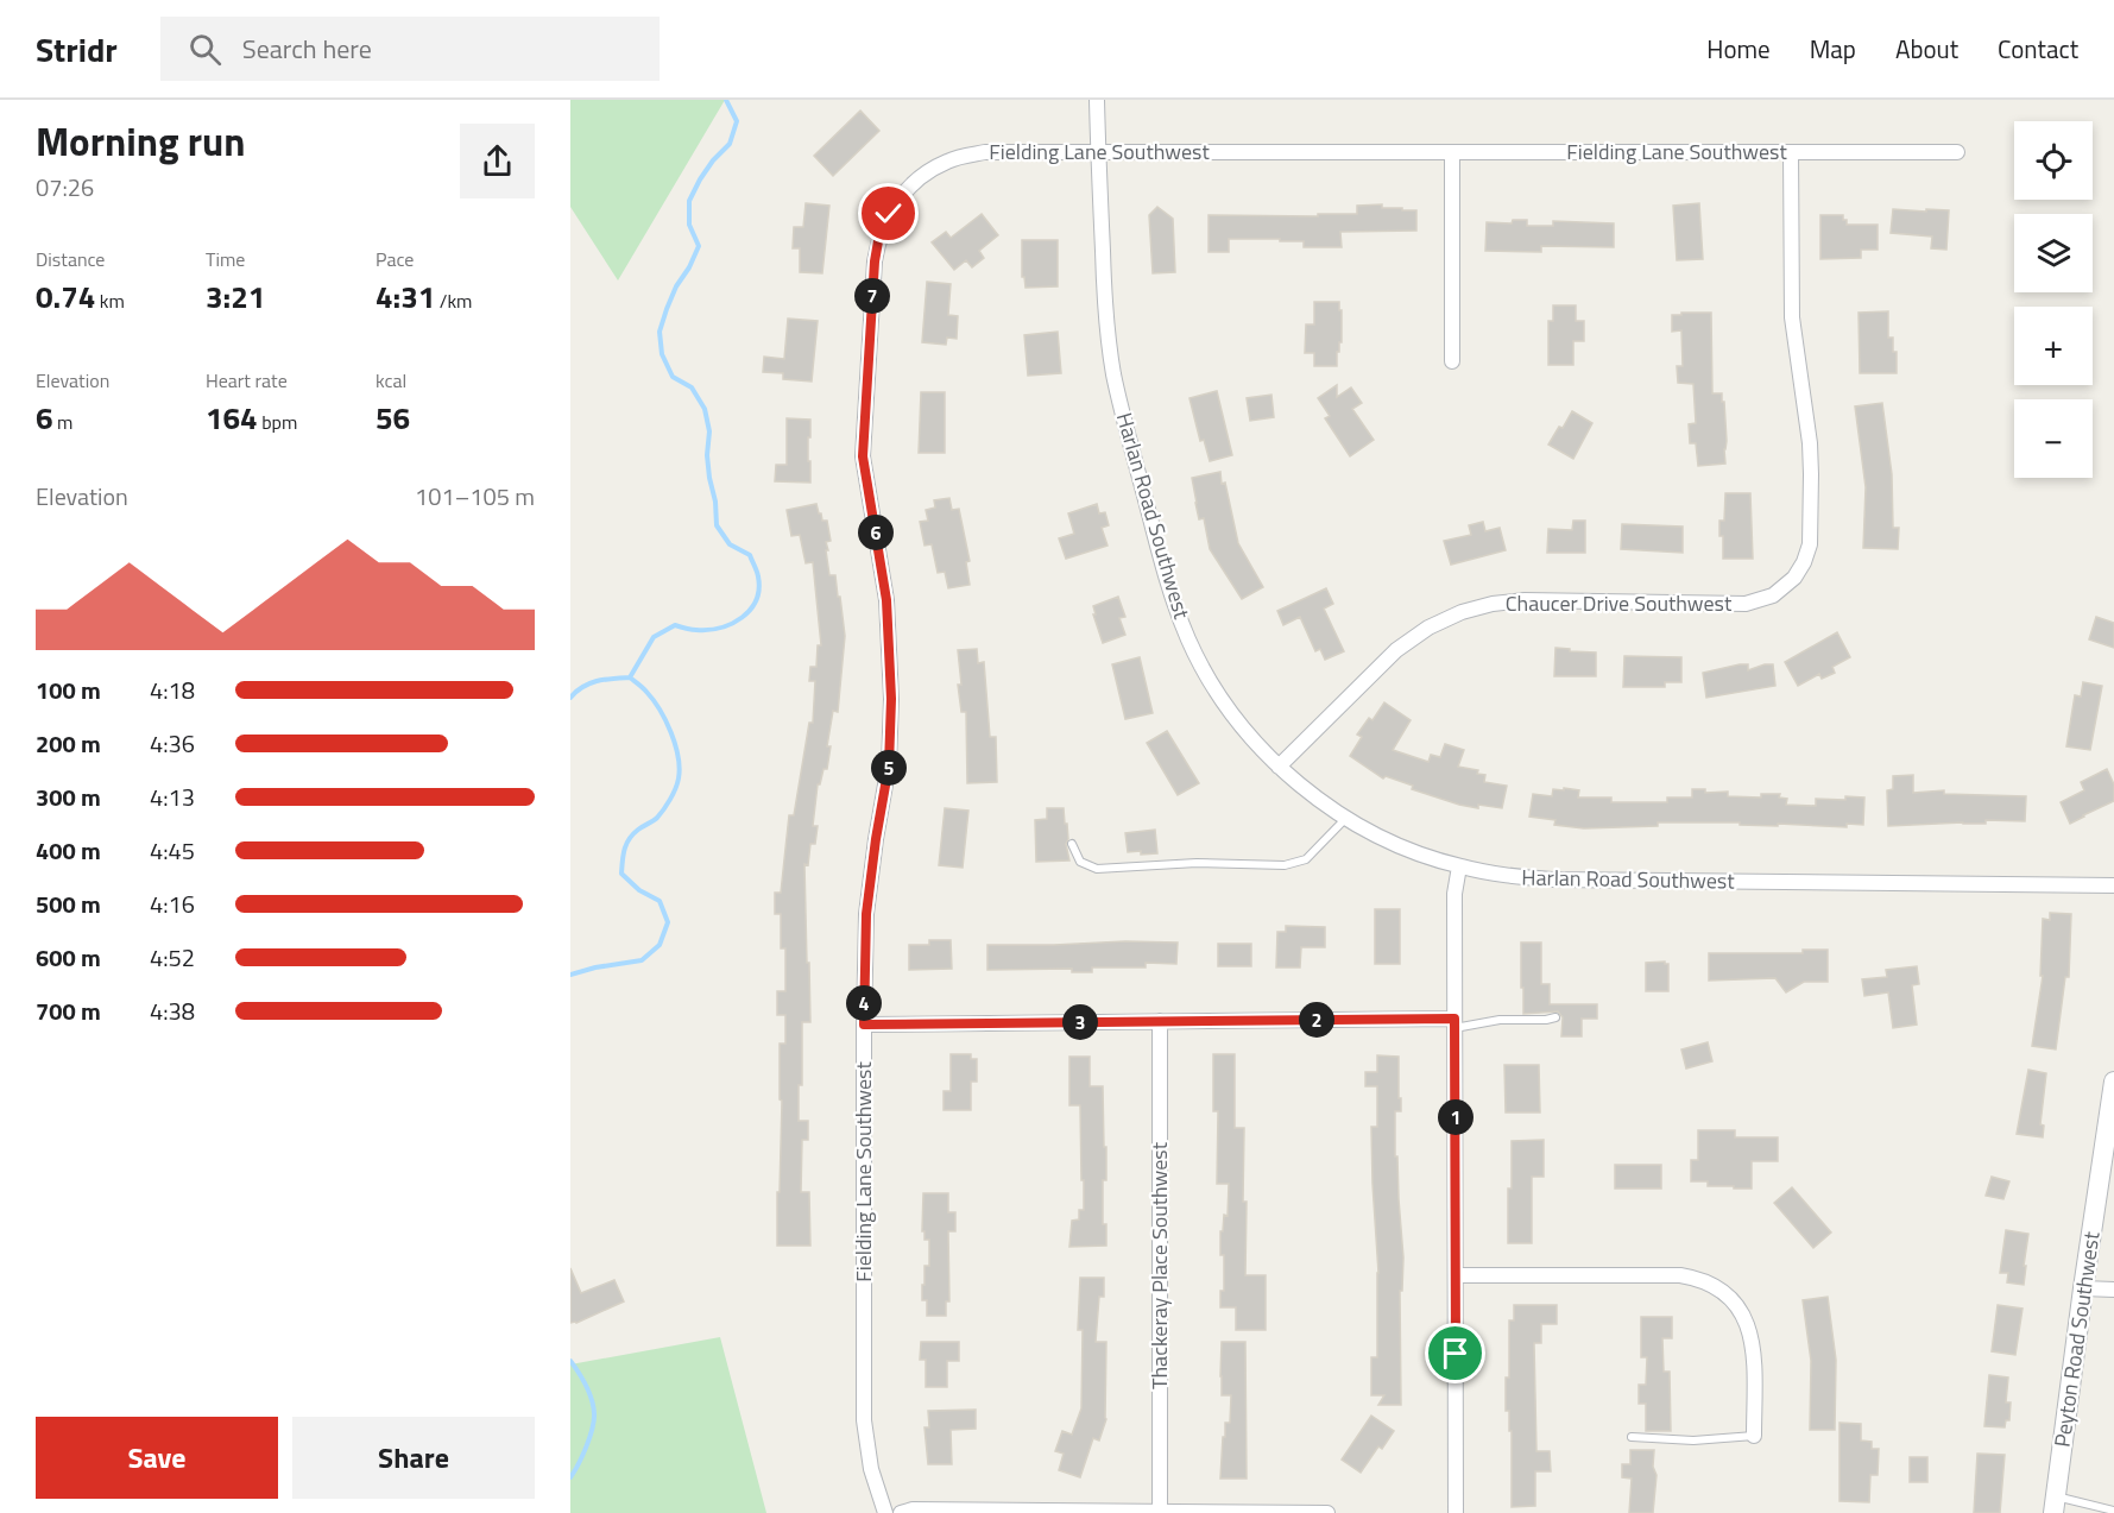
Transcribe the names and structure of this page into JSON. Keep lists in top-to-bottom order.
{
  "streets": {
    "street": [
      "Fielding Lane Southwest",
      "Harlan Road Southwest",
      "Chaucer Drive Southwest",
      "Thackeray Place Southwest",
      "Peyton Road Southwest"
    ]
  },
  "crossings": [
    ["Fielding Lane Southwest", "Harlan Road Southwest"],
    ["Fielding Lane Southwest", "Chaucer Drive Southwest"],
    ["Harlan Road Southwest", "Chaucer Drive Southwest"]
  ],
  "page": {
    "header": "Stridr",
    "search": "Search here",
    "nav": [
      "Home",
      "Map",
      "About",
      "Contact"
    ],
    "heading": ["Morning run", "07:26"],
    "map_buttons": ["+", "−"],
    "stats": [
      ["Distance", "0.74 km"],
      ["Time", "3:21"],
      ["Pace", "4:31 /km"],
      ["Elevation", "6 m"],
      ["Heart rate", "164 bpm"],
      ["kcal", "56"]
    ],
    "pins": [
      "7",
      "6",
      "5",
      "4",
      "2",
      "3",
      "1"
    ],
    "chart": ["Elevation", "101–105 m"],
    "list": [
      {
        "name": "100 m",
        "note": "4:18"
      },
      {
        "name": "200 m",
        "note": "4:36"
      },
      {
        "name": "300 m",
        "note": "4:13"
      },
      {
        "name": "400 m",
        "note": "4:45"
      },
      {
        "name": "500 m",
        "note": "4:16"
      },
      {
        "name": "600 m",
        "note": "4:52"
      },
      {
        "name": "700 m",
        "note": "4:38"
      }
    ],
    "buttons": ["Save", "Share"]
  }
}
